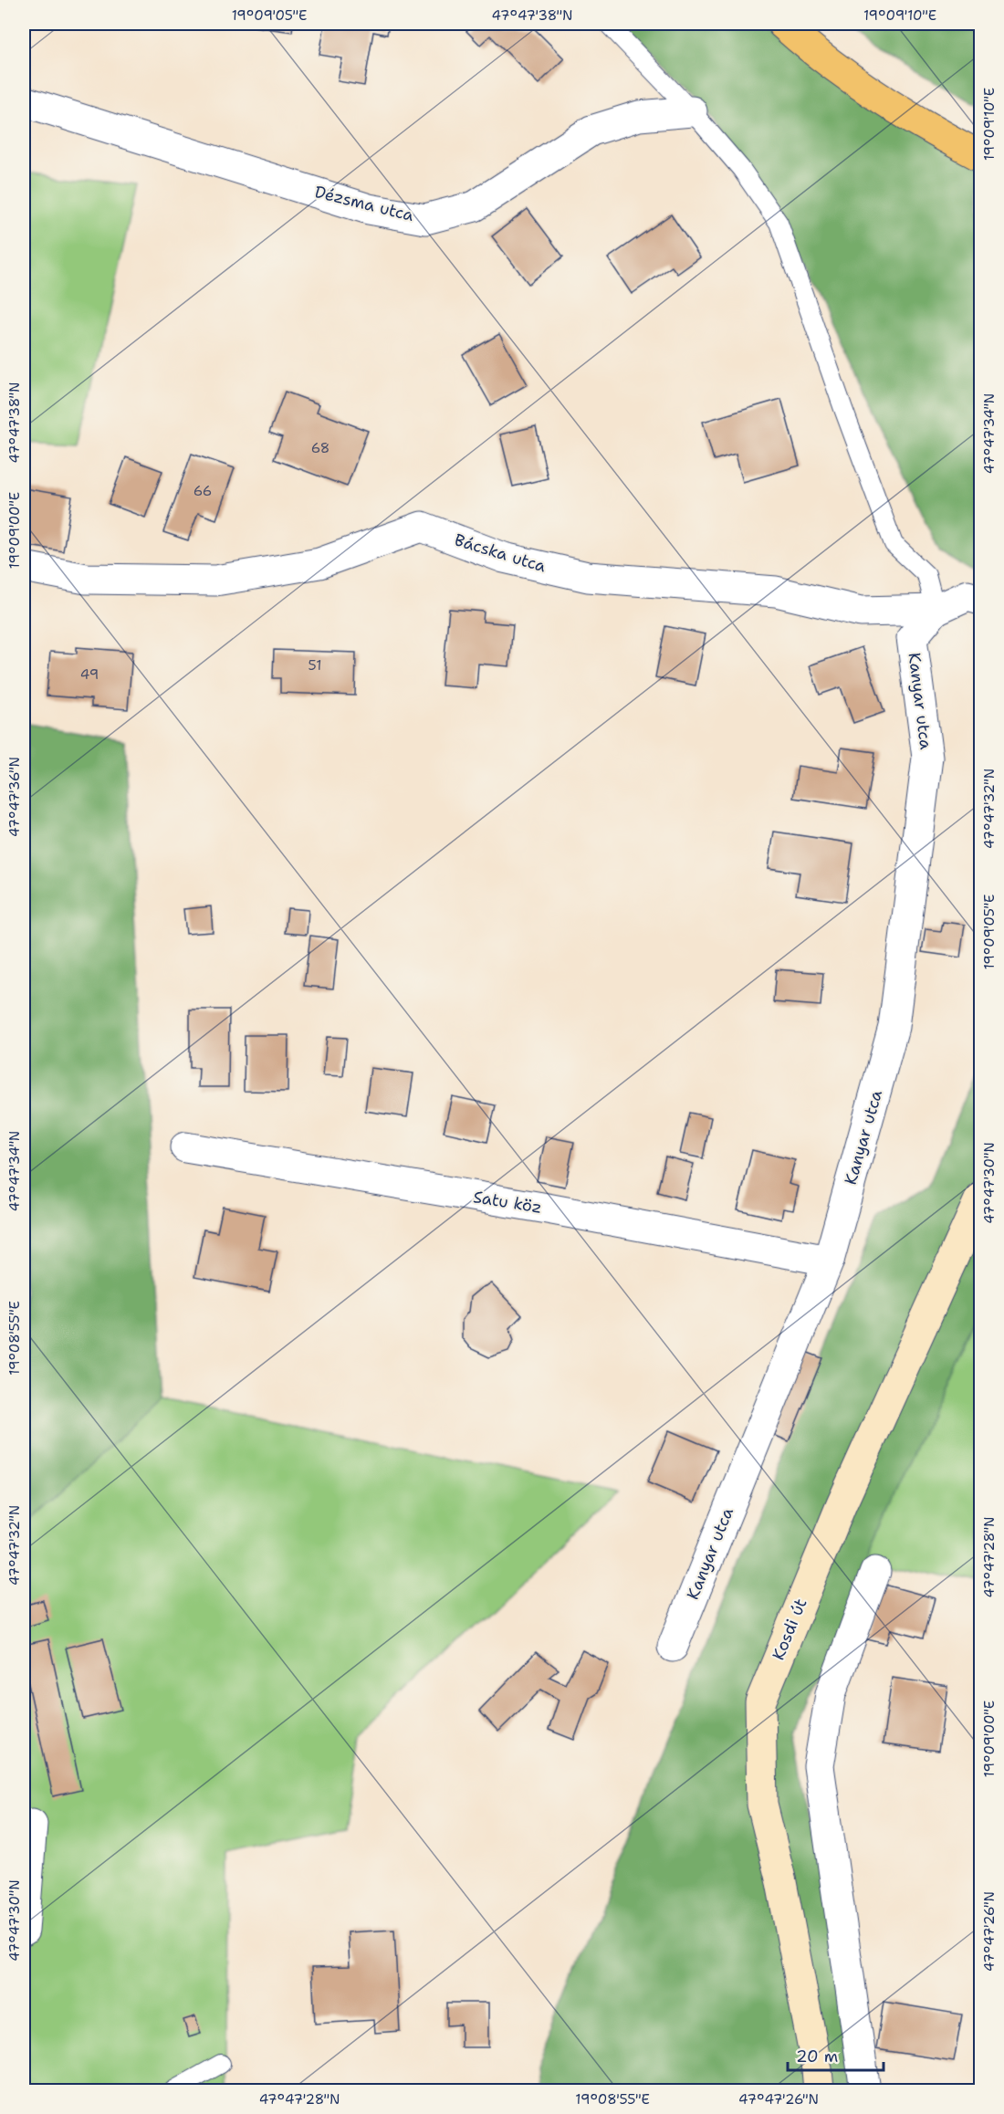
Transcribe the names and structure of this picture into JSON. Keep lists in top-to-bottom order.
{
  "streets": {
    "street": [
      "Dézsma utca",
      "Bácska utca",
      "Kanyar utca",
      "Satu köz",
      "Kosdi út"
    ]
  },
  "crossings": [
    ["Bácska utca", "Kanyar utca"],
    ["Kanyar utca", "Satu köz"]
  ],
  "house_numbers": [
    "68",
    "66",
    "51",
    "49"
  ],
  "scale_bar": "20 m",
  "coordinates": [
    "19°09'05\"E",
    "47°47'38\"N",
    "19°09'10\"E",
    "47°47'34\"N",
    "19°09'00\"E",
    "47°47'36\"N",
    "47°47'32\"N",
    "47°47'30\"N",
    "19°08'55\"E",
    "47°47'28\"N",
    "47°47'26\"N"
  ]
}
